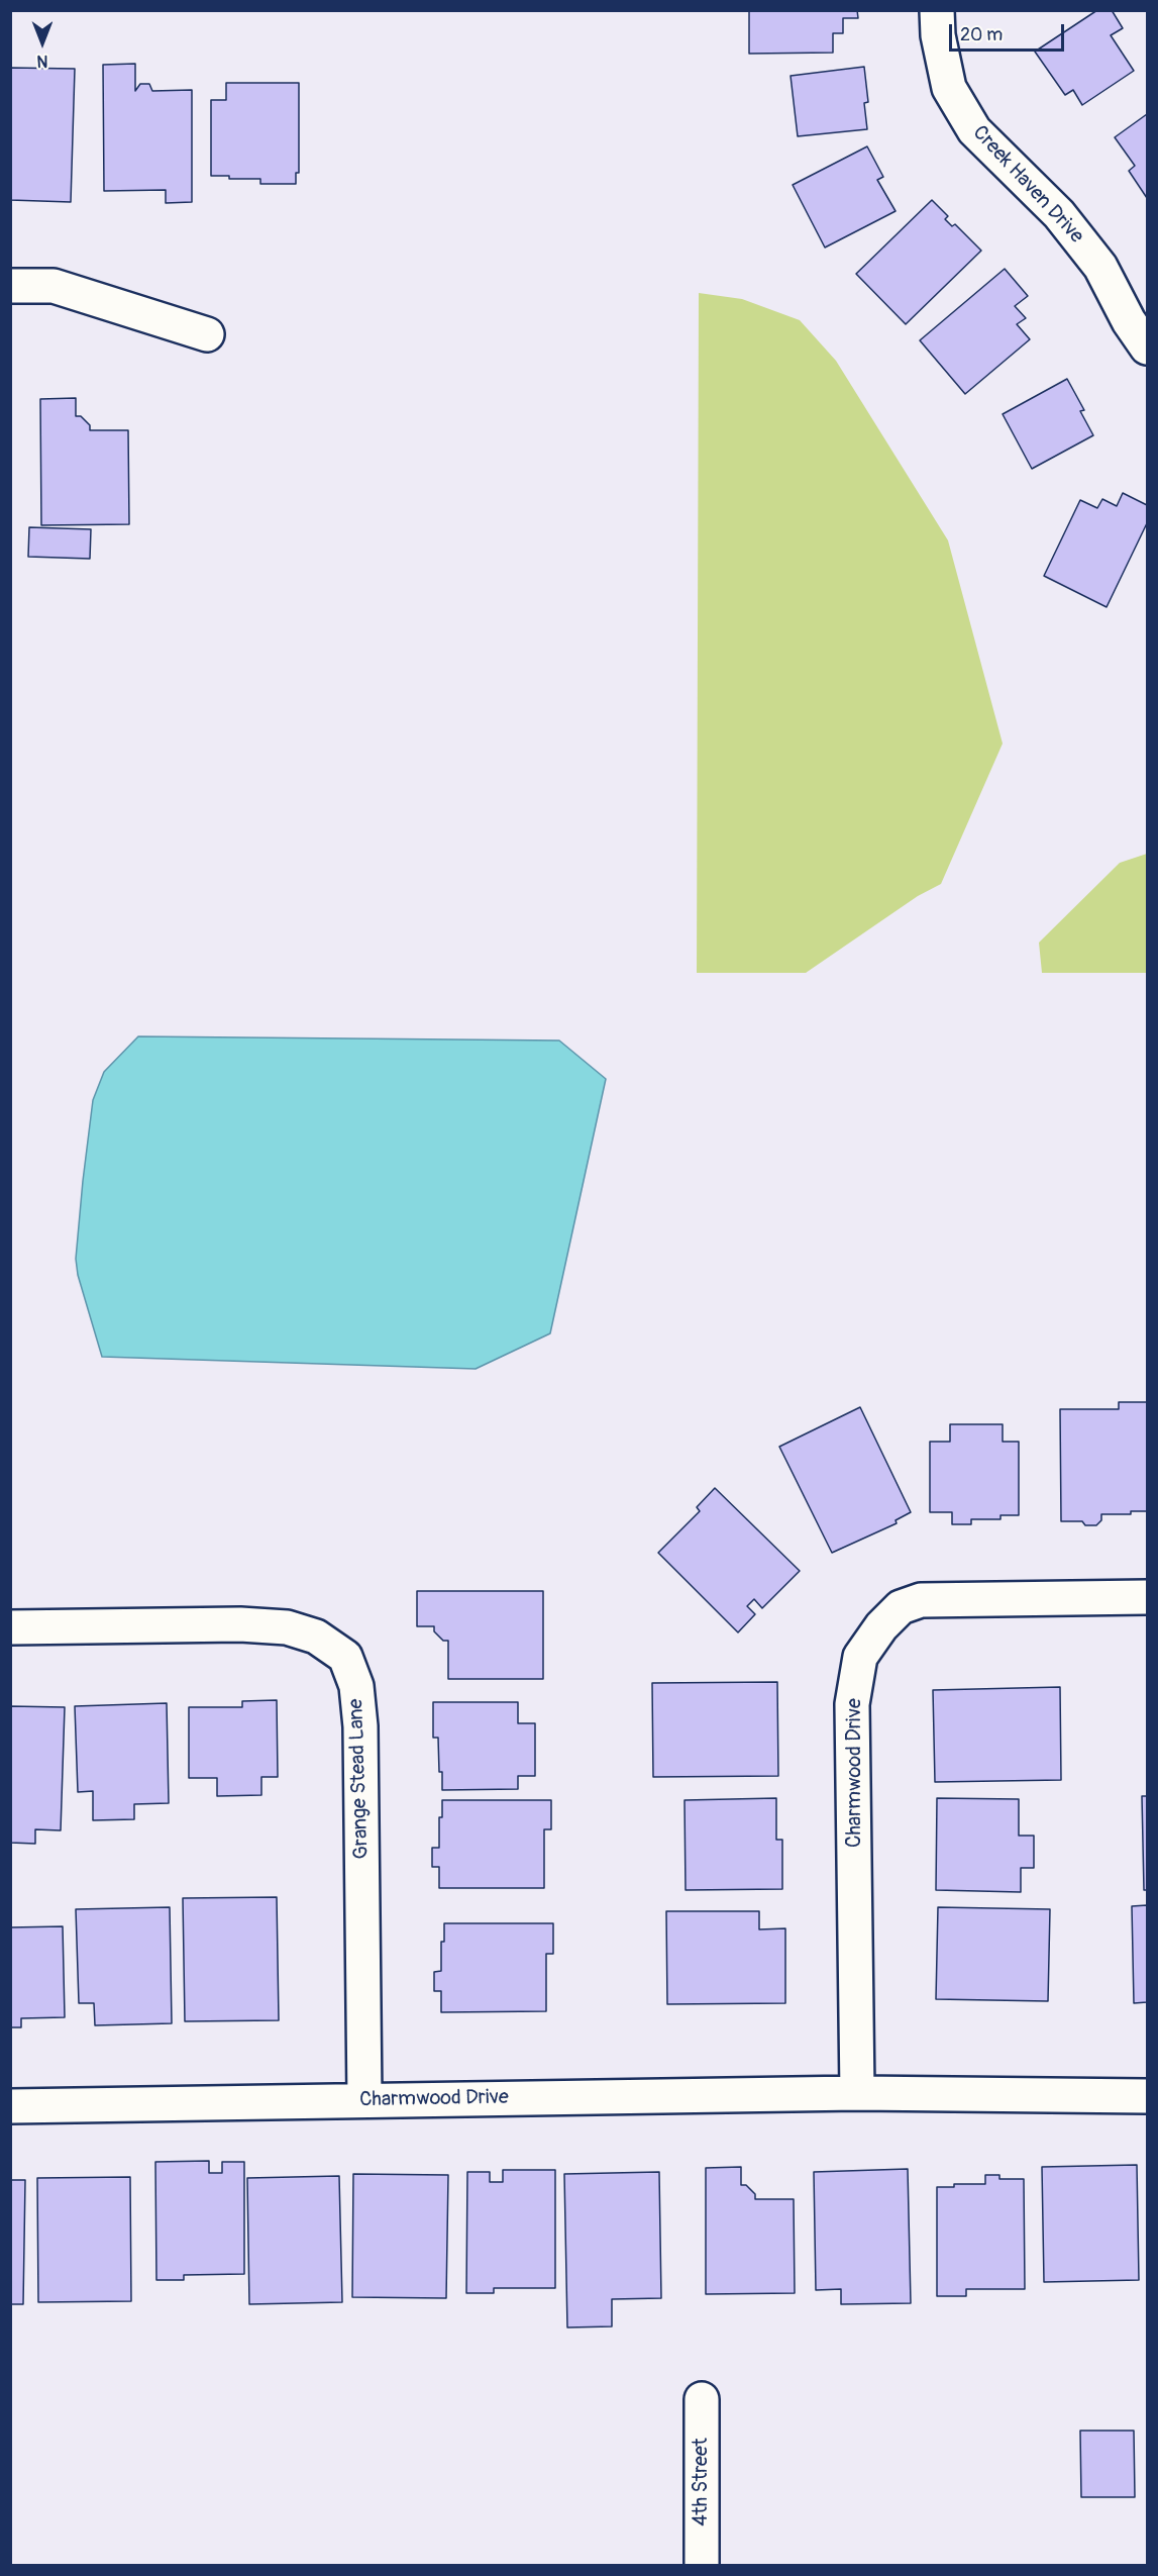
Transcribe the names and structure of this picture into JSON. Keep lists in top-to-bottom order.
{
  "streets": {
    "street": [
      "Creek Haven Drive",
      "Charmwood Drive",
      "Grange Stead Lane",
      "4th Street"
    ]
  },
  "crossings": [
    ["Charmwood Drive", "Grange Stead Lane"]
  ],
  "scale_bar": "20 m",
  "north": "bottom"
}
